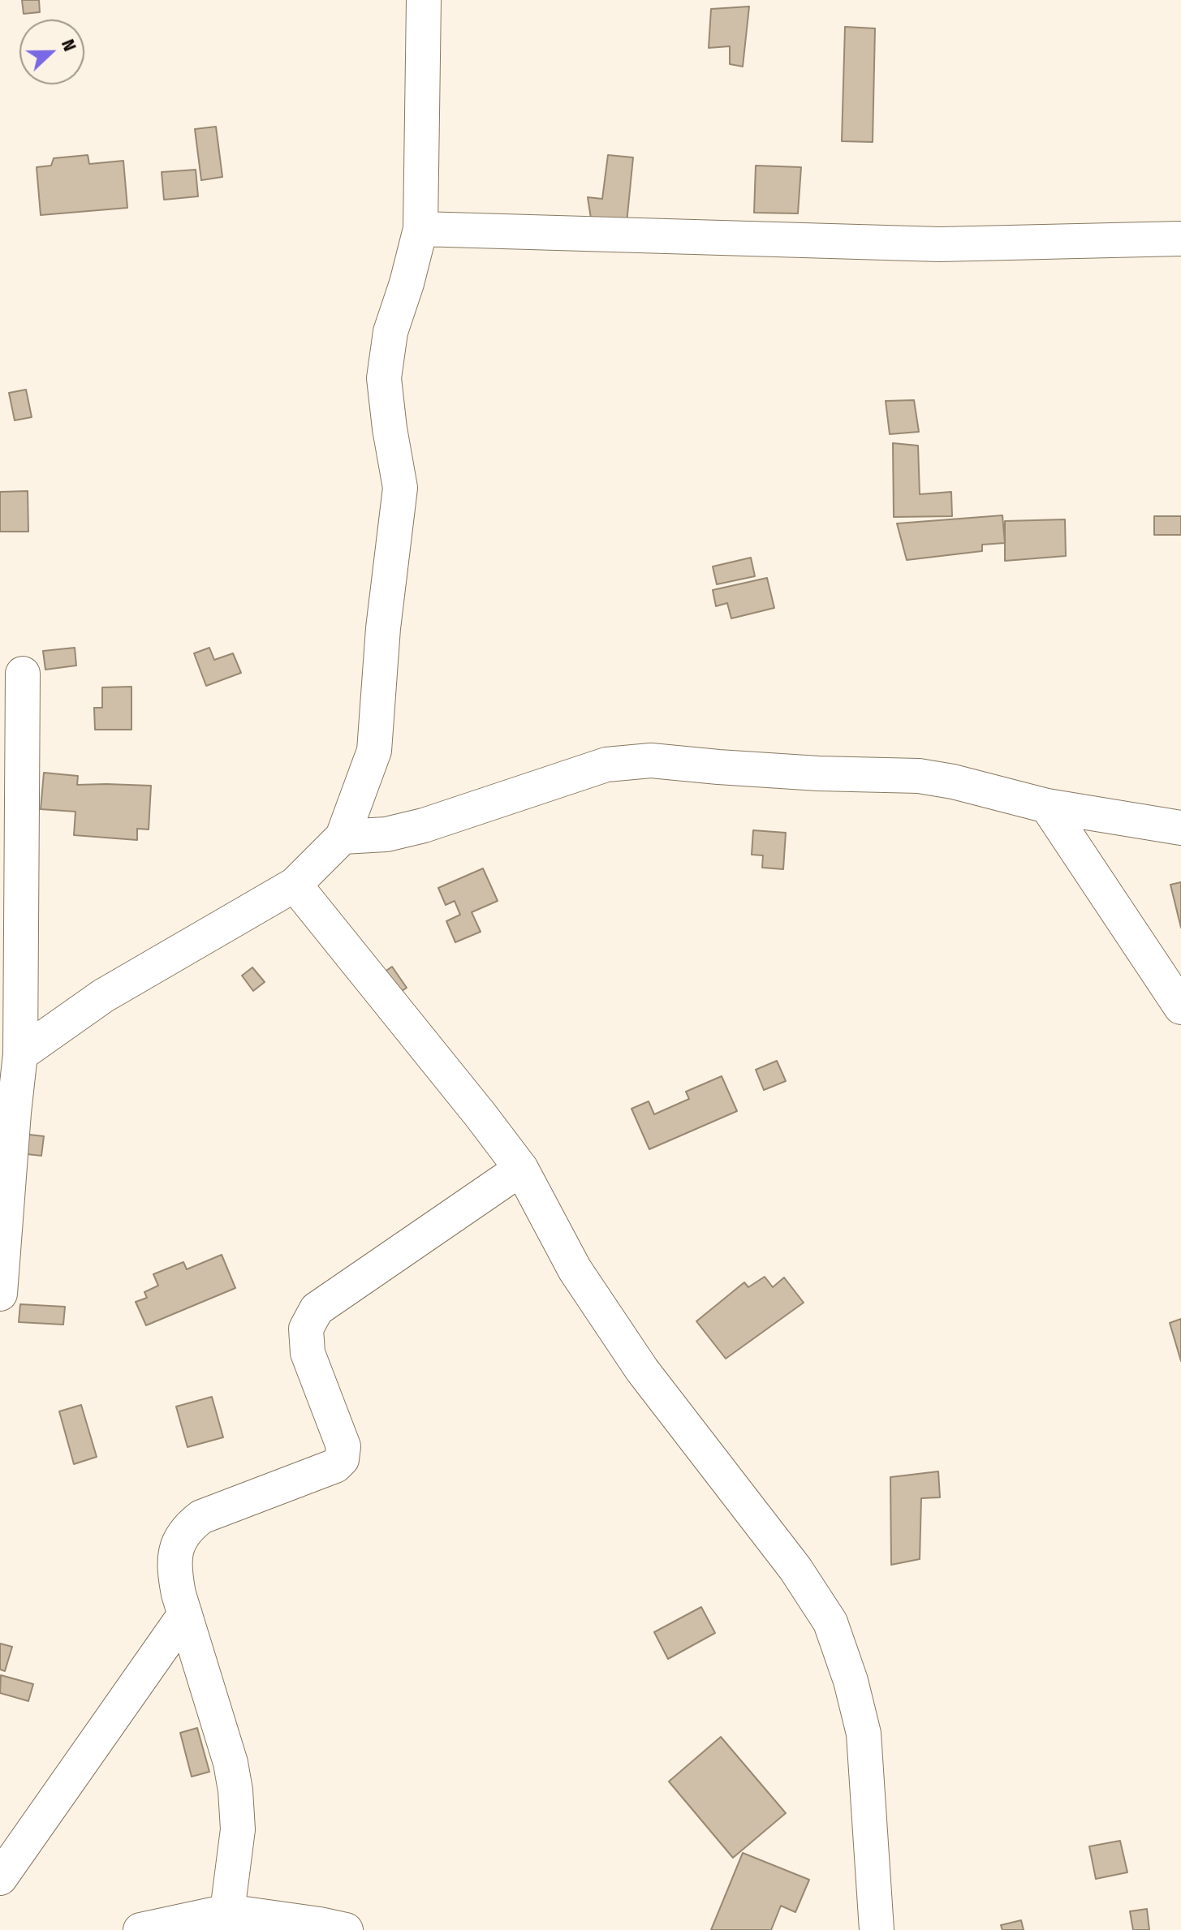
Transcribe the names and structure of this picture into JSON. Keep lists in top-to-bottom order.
{
  "north": "right"
}
